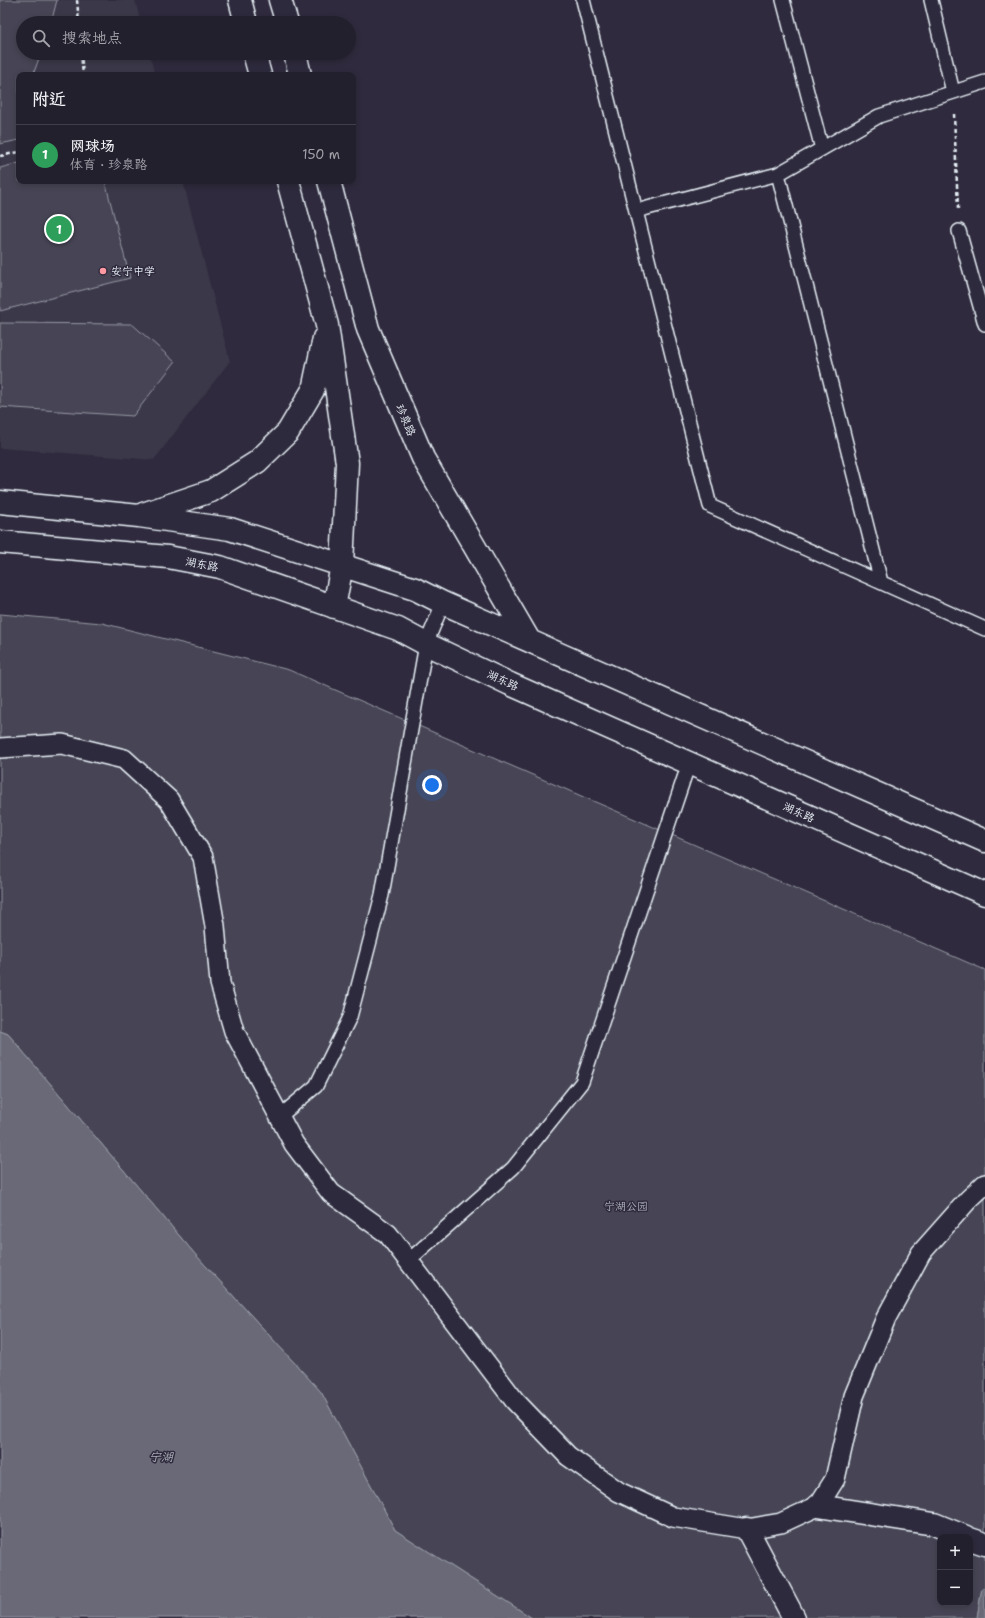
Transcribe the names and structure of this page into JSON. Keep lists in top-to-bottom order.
{
  "streets": {
    "main road": ["珍泉路", "湖东路"]
  },
  "water": ["宁湖"],
  "parks": ["宁湖公园"],
  "places": ["安宁中学"],
  "page": {
    "search": "搜索地点",
    "heading": "附近",
    "list": [
      {
        "mark": "1",
        "name": "网球场",
        "note": "体育 · 珍泉路",
        "value": "150 m"
      }
    ],
    "pins": "1",
    "map_buttons": ["+", "−"]
  }
}
